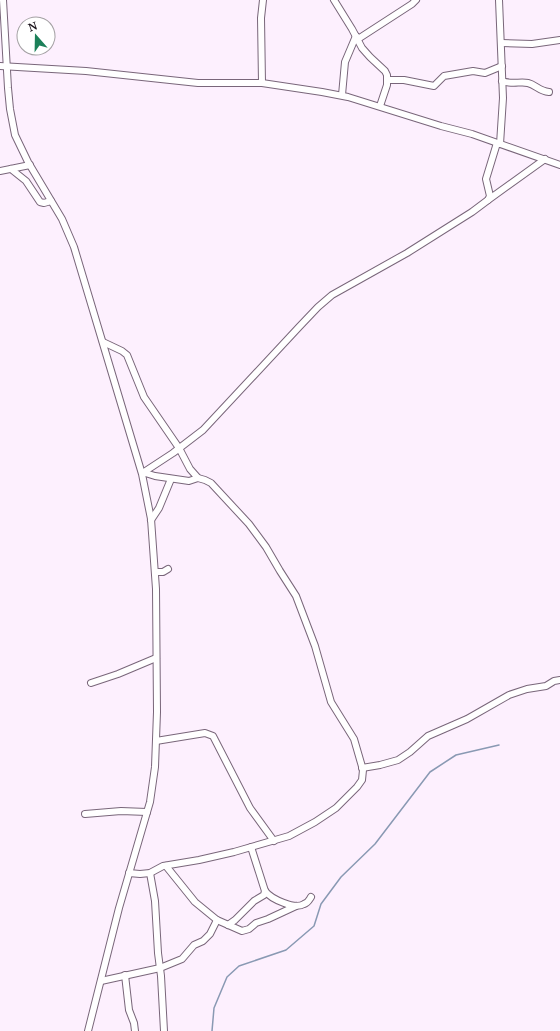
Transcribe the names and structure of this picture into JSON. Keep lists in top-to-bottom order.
{
  "north": "top"
}
